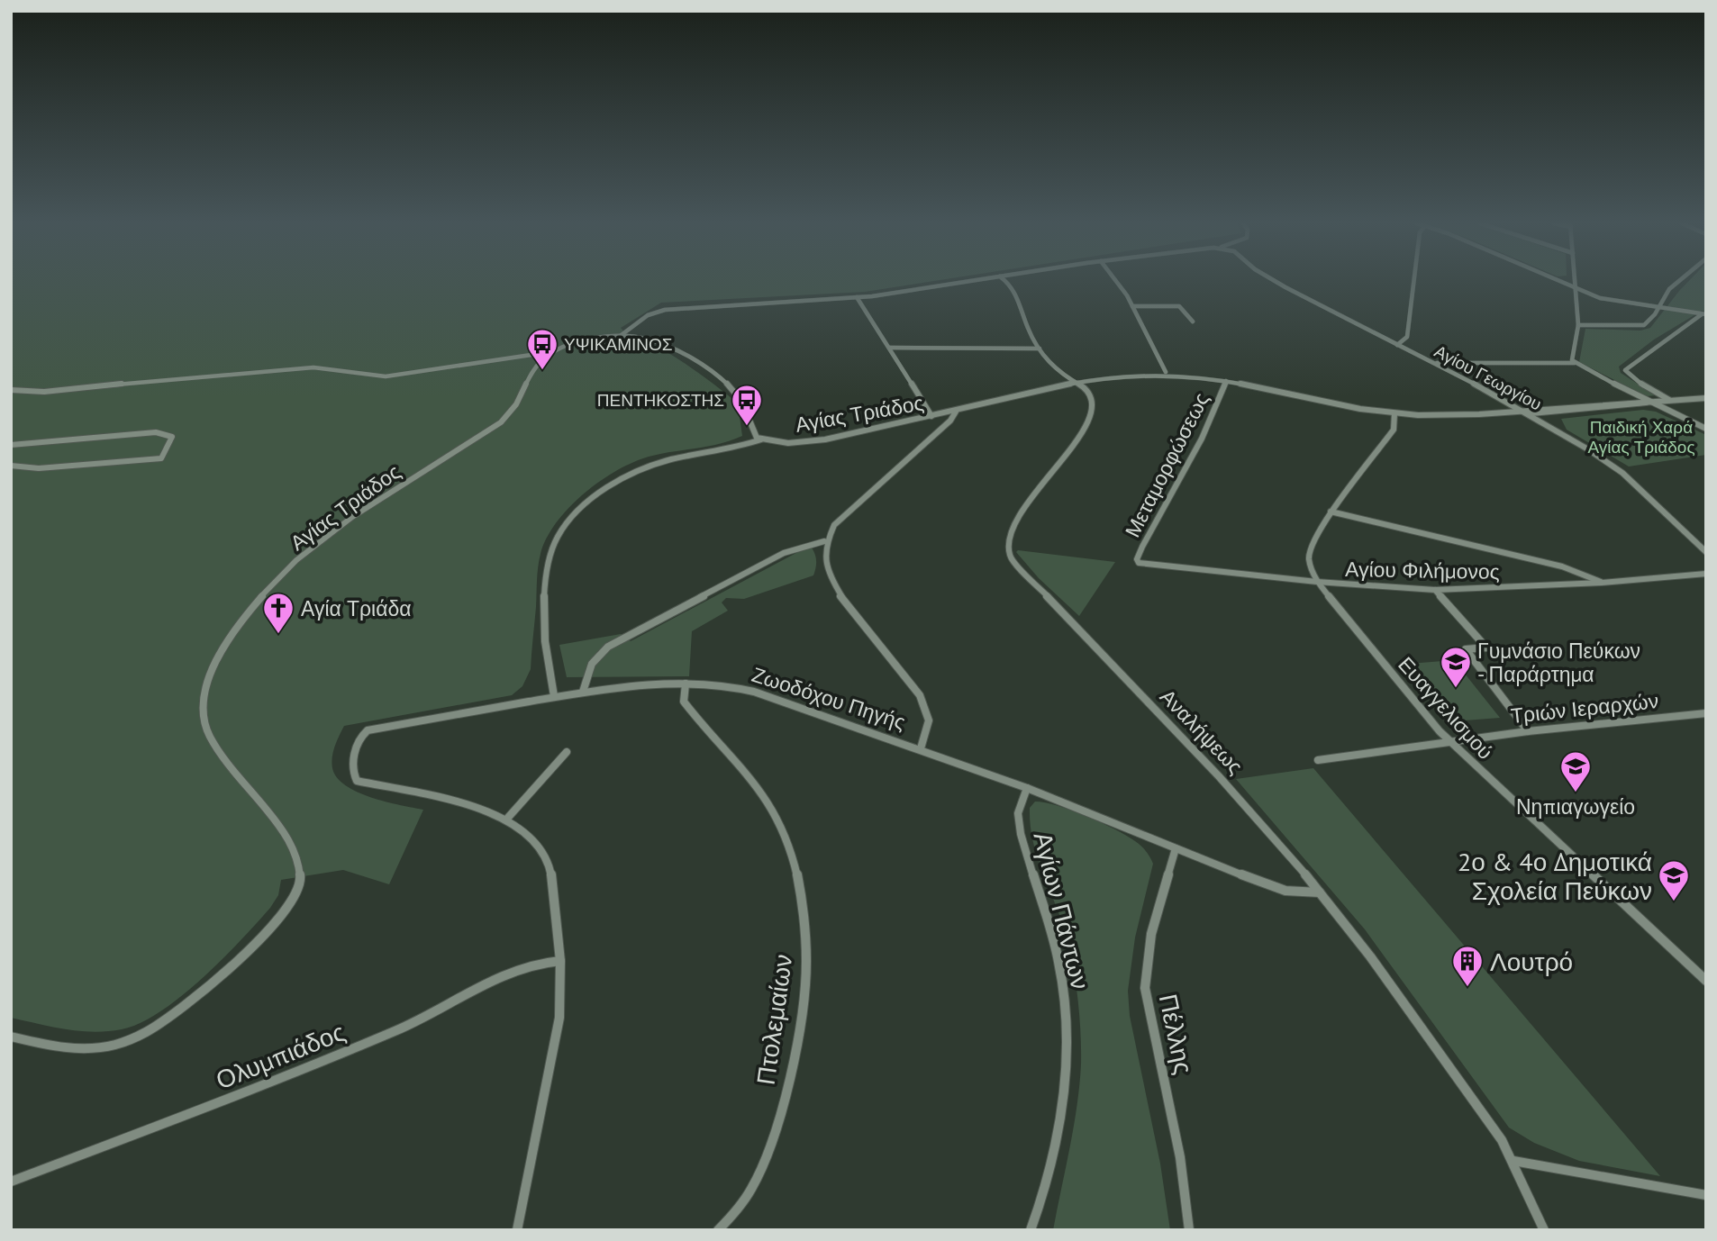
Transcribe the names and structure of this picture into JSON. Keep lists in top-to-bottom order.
{
  "streets": {
    "street": [
      "Αγίου Γεωργίου",
      "Αγίας Τριάδος",
      "Μεταμορφώσεως",
      "Αγίου Φιλήμονος",
      "Ζωοδόχου Πηγής",
      "Ευαγγελισμού",
      "Τριών Ιεραρχών",
      "Αναλήψεως",
      "Αγίων Πάντων",
      "Πτολεμαίων",
      "Πέλλης",
      "Ολυμπιάδος"
    ]
  },
  "crossings": [
    ["Αγίου Γεωργίου", "Αγίας Τριάδος"],
    ["Αγίας Τριάδος", "Μεταμορφώσεως"],
    ["Αγίας Τριάδος", "Ευαγγελισμού"],
    ["Αγίας Τριάδος", "Αναλήψεως"],
    ["Μεταμορφώσεως", "Αγίου Φιλήμονος"],
    ["Αγίου Φιλήμονος", "Ευαγγελισμού"],
    ["Ζωοδόχου Πηγής", "Αναλήψεως"],
    ["Ζωοδόχου Πηγής", "Αγίων Πάντων"],
    ["Ζωοδόχου Πηγής", "Πτολεμαίων"],
    ["Ζωοδόχου Πηγής", "Πέλλης"],
    ["Ευαγγελισμού", "Τριών Ιεραρχών"]
  ],
  "parks": ["Παιδική Χαρά Αγίας Τριάδος"],
  "places": {
    "bus stop": ["ΥΨΙΚΑΜΙΝΟΣ", "ΠΕΝΤΗΚΟΣΤΗΣ"],
    "church": ["Αγία Τριάδα"],
    "school or university": ["Γυμνάσιο Πεύκων - Παράρτημα", "Νηπιαγωγείο", "2ο & 4ο Δημοτικά Σχολεία Πεύκων"],
    "building": ["Λουτρό"]
  }
}
